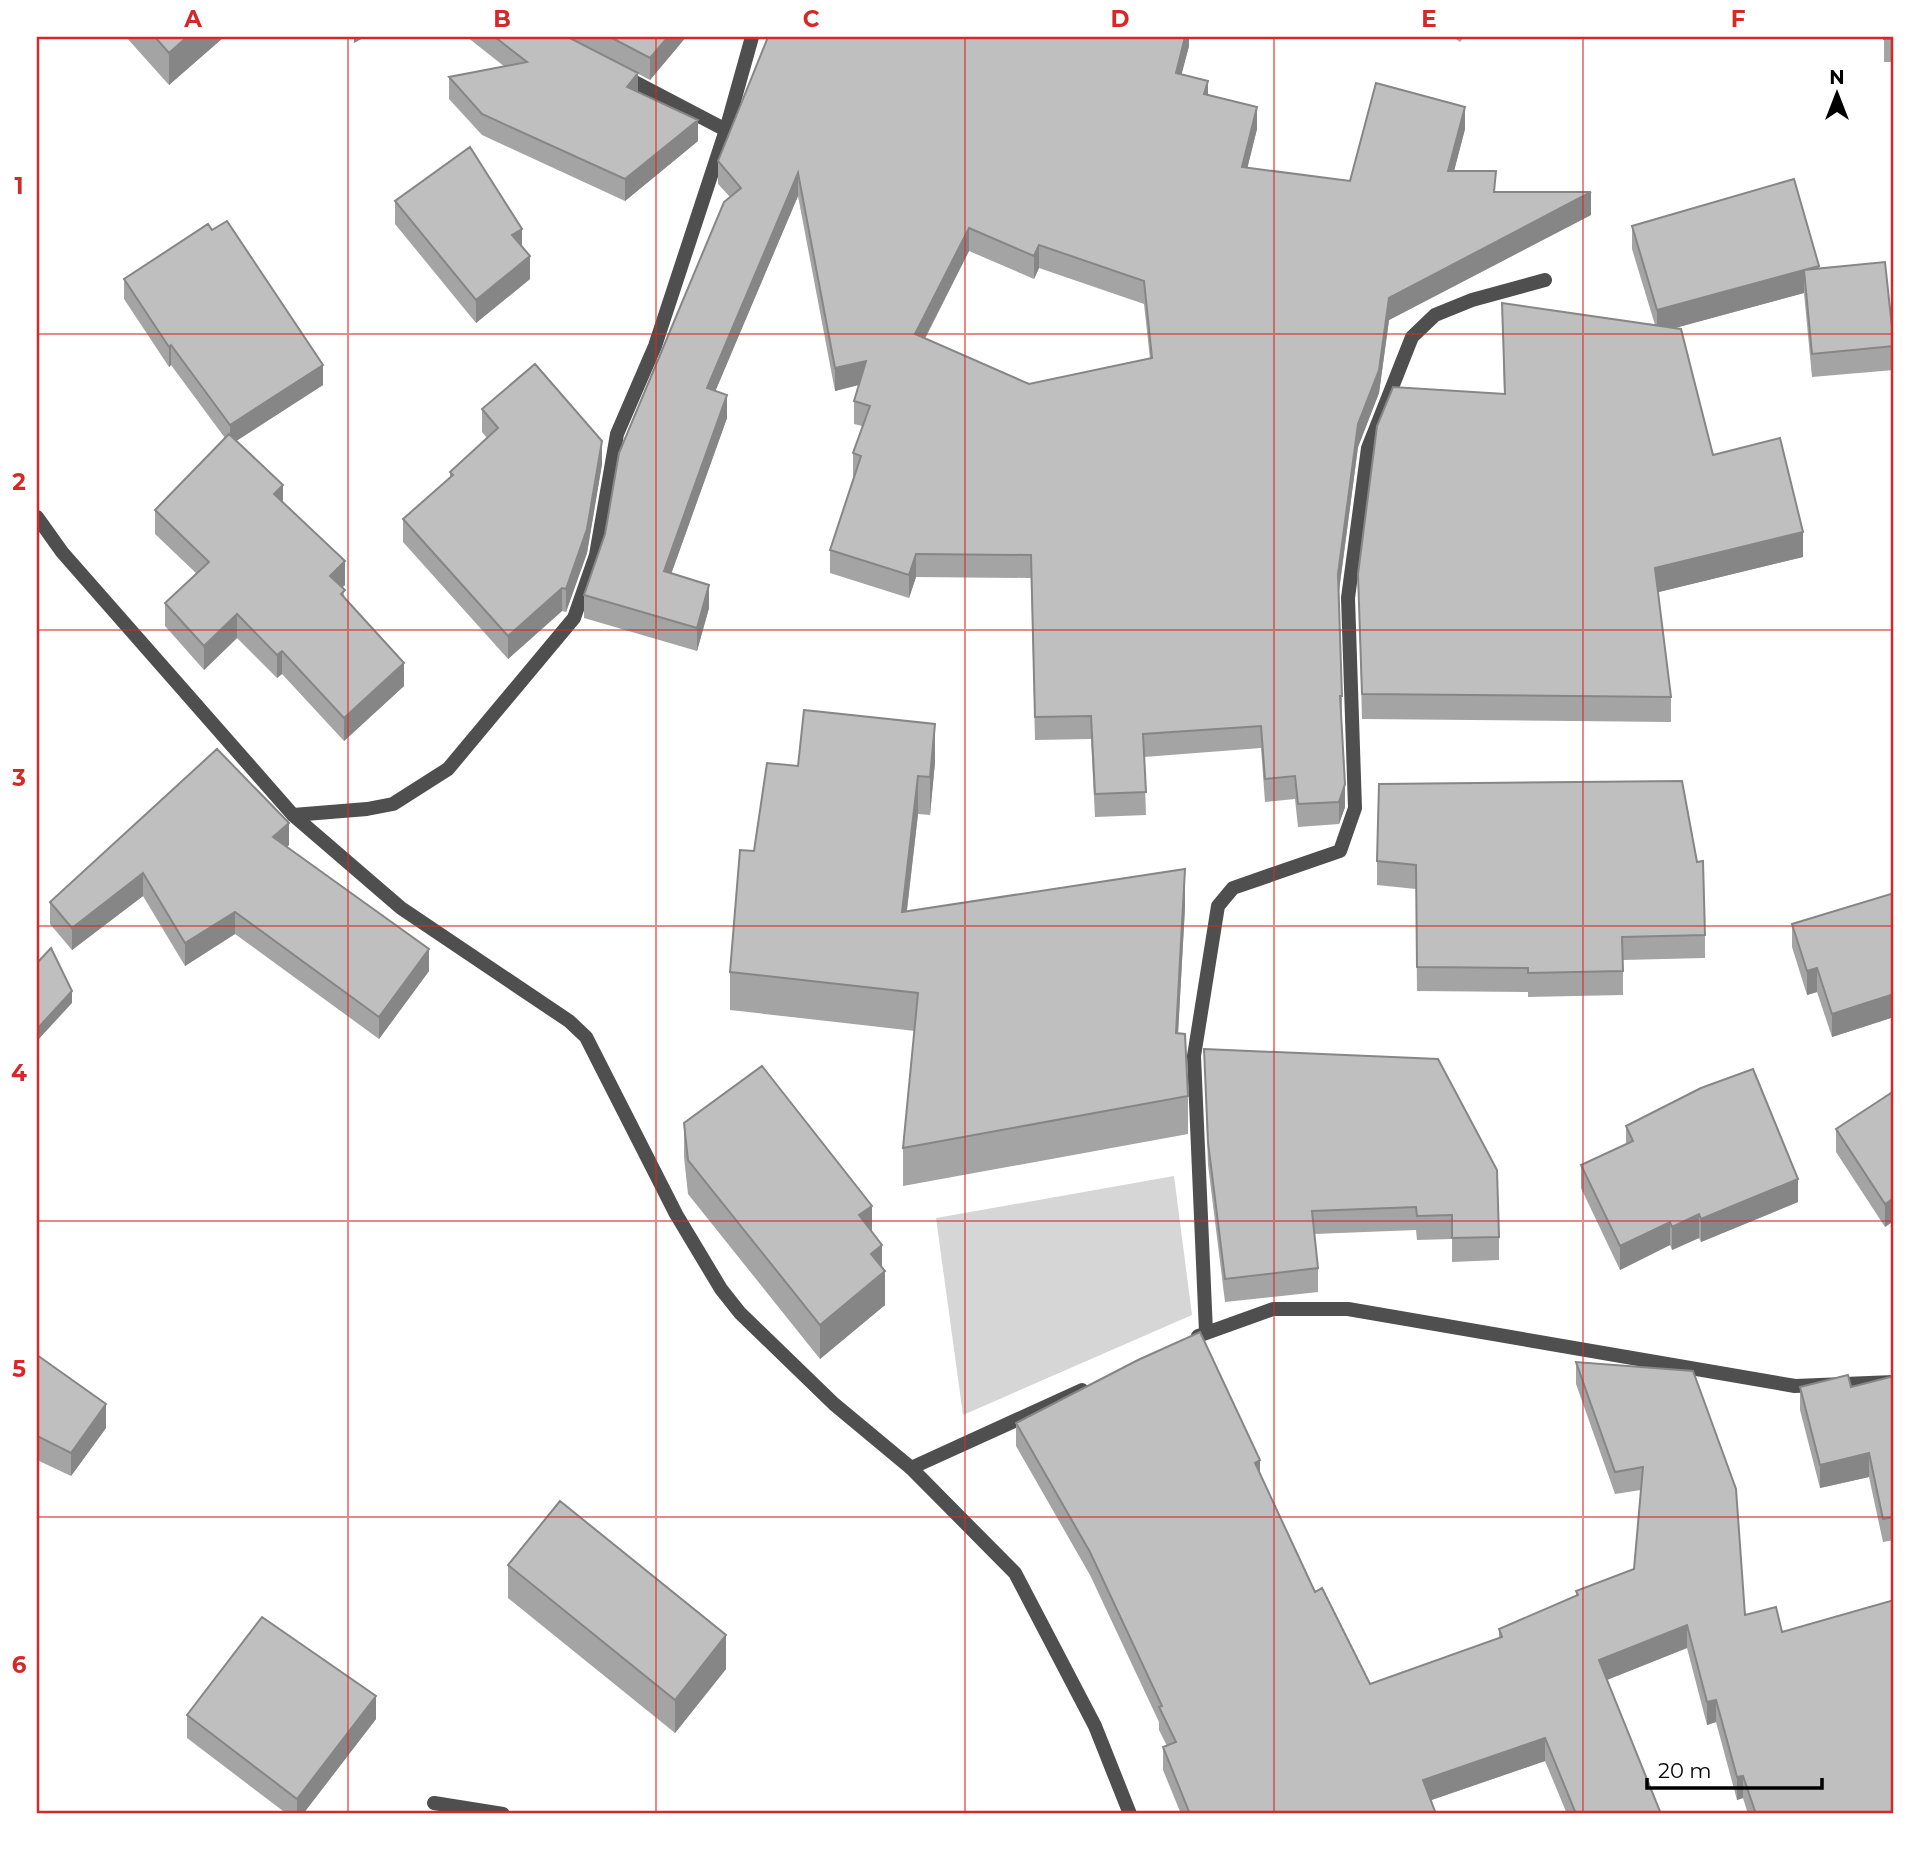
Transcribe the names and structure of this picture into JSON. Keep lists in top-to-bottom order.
{
  "scale_bar": "20 m",
  "north": "top",
  "grid": {
    "columns": [
      "A",
      "B",
      "C",
      "D",
      "E",
      "F"
    ],
    "rows": [
      "1",
      "2",
      "3",
      "4",
      "5",
      "6"
    ]
  }
}
